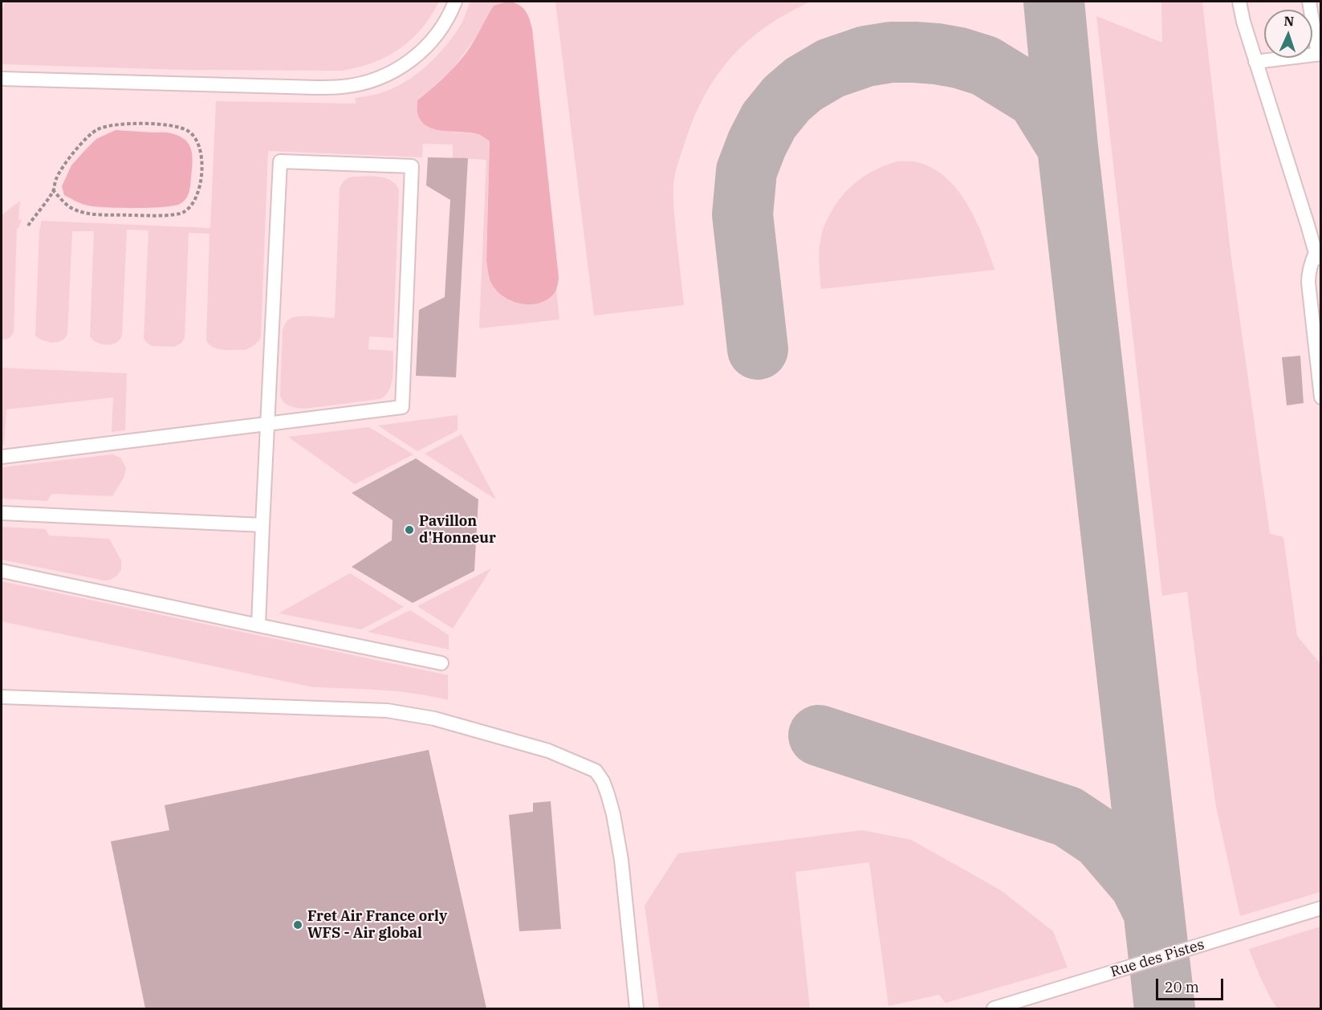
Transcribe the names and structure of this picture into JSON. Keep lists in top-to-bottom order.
{
  "streets": {
    "lane": ["Rue des Pistes"]
  },
  "places": ["Pavillon d'Honneur", "Fret Air France orly WFS - Air global"],
  "scale_bar": "20 m",
  "north": "top"
}
